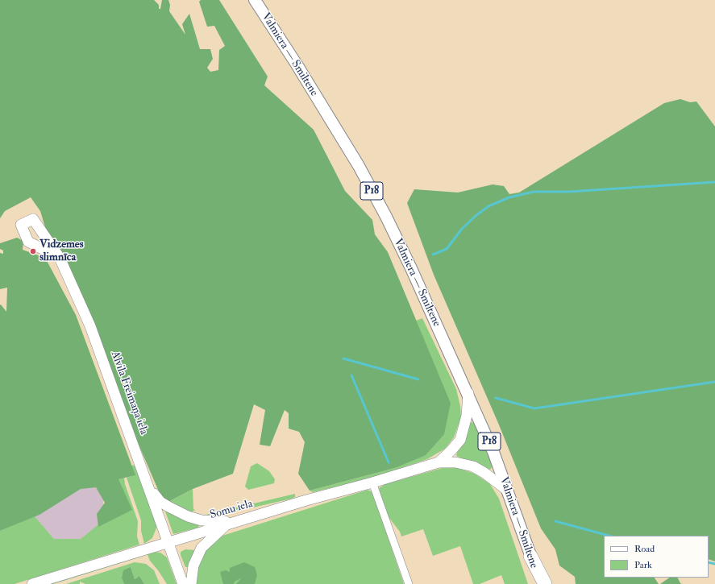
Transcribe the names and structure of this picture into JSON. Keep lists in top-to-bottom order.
{
  "streets": {
    "main road": [
      "Valmiera — Smiltene",
      "P18",
      "Alvila Freimaņa iela",
      "Somu iela"
    ]
  },
  "crossings": [
    ["Alvila Freimaņa iela", "Somu iela"]
  ],
  "places": ["Vidzemes slimnīca"],
  "legend": ["Road", "Park"]
}
